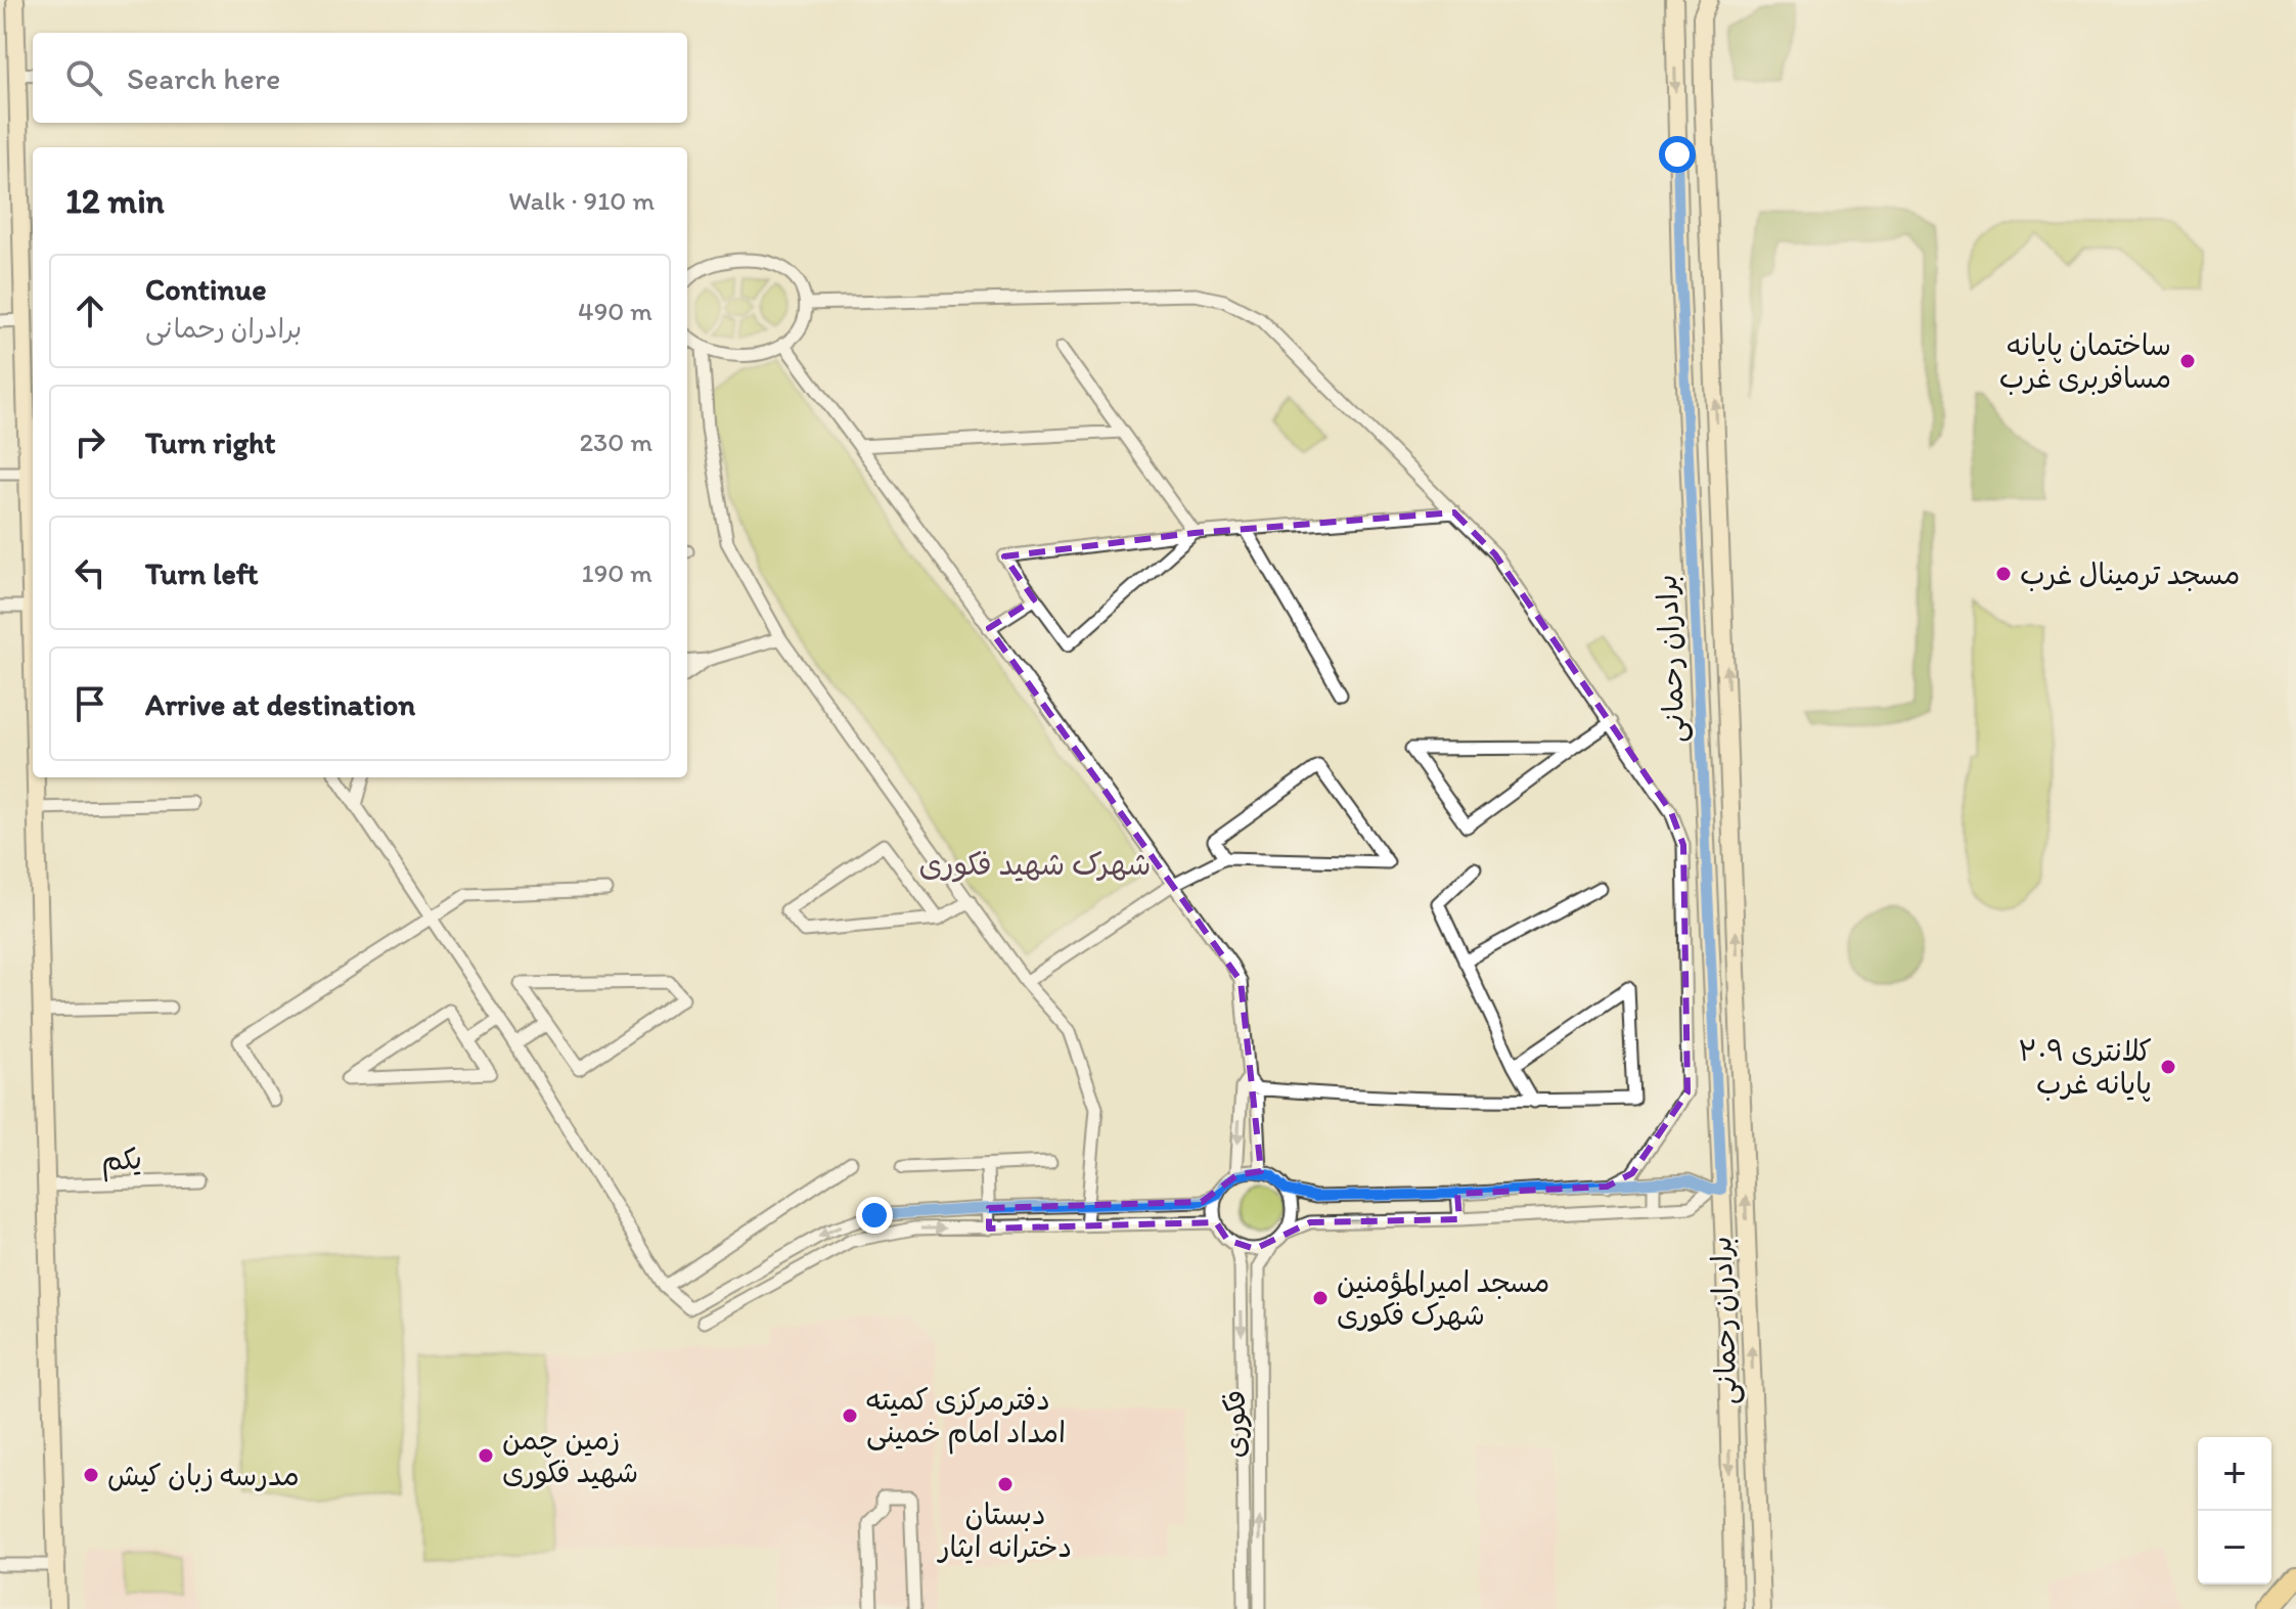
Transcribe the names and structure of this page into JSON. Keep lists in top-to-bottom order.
{
  "streets": {
    "main road": ["برادران رحمانی"],
    "street": ["یکم", "فکوری"]
  },
  "districts": ["شهرک شهید فکوری"],
  "places": [
    "ساختمان پایانه مسافربری غرب",
    "مسجد ترمینال غرب",
    "کلانتری ۲۰۹ پایانه غرب",
    "مسجد امیرالمؤمنین شهرک فکوری",
    "دفترمرکزی کمیته امداد امام خمینی",
    "زمین چمن شهید فکوری",
    "مدرسه زبان کیش",
    "دبستان دخترانه ایثار"
  ],
  "page": {
    "search": "Search here",
    "heading": ["12 min", "Walk · 910 m"],
    "list": [
      ["Continue", "برادران رحمانی", "490 m"],
      ["Turn right", "230 m"],
      ["Turn left", "190 m"],
      "Arrive at destination"
    ],
    "map_buttons": ["+", "−"]
  }
}
